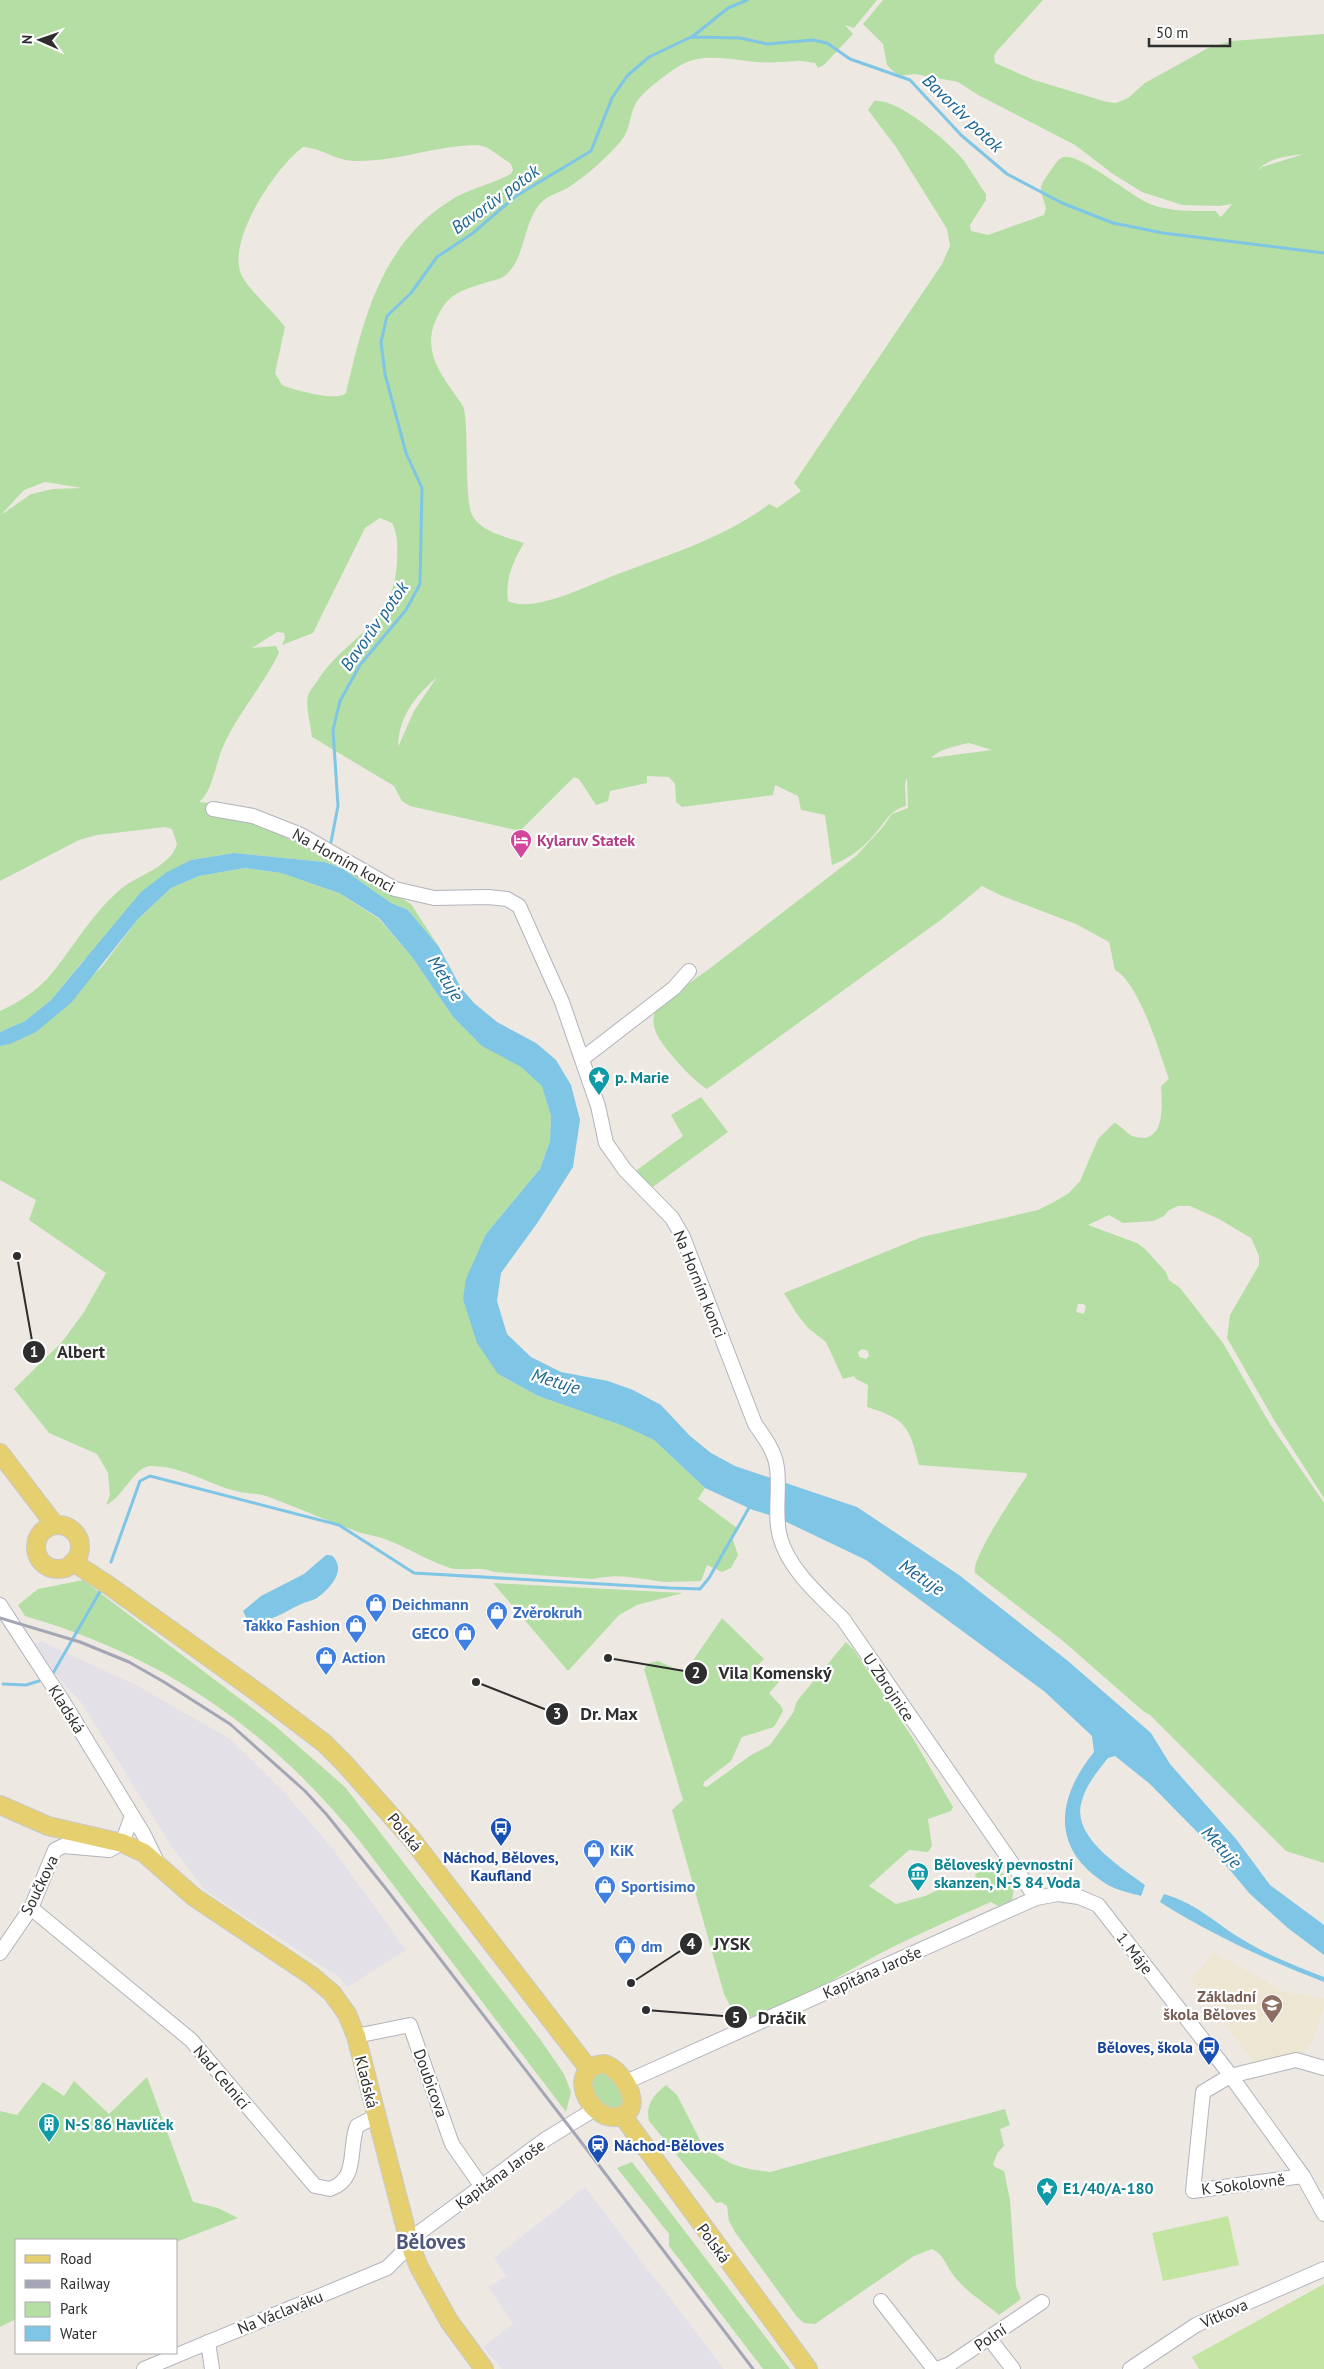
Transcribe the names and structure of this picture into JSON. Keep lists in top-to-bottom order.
{
  "streets": {
    "main road": ["Kladská", "Polská"],
    "street": [
      "Na Horním konci",
      "U Zbrojnice",
      "Součkova",
      "1. Máje",
      "Kapitána Jaroše",
      "Nad Celnicí",
      "Doubicova",
      "K Sokolovně",
      "Na Václaváku",
      "Vítkova",
      "Polní"
    ]
  },
  "crossings": [
    ["Na Horním konci", "U Zbrojnice"],
    ["U Zbrojnice", "1. Máje"],
    ["U Zbrojnice", "Kapitána Jaroše"],
    ["Kladská", "Součkova"],
    ["Kladská", "Kapitána Jaroše"],
    ["Kladská", "Nad Celnicí"],
    ["Kladská", "Doubicova"],
    ["Kladská", "Na Václaváku"],
    ["Polská", "Kapitána Jaroše"],
    ["Součkova", "Nad Celnicí"],
    ["1. Máje", "Kapitána Jaroše"],
    ["1. Máje", "K Sokolovně"],
    ["Kapitána Jaroše", "Doubicova"],
    ["Kapitána Jaroše", "Na Václaváku"]
  ],
  "districts": ["Běloves"],
  "water": ["Bavorův potok", "Metuje"],
  "places": {
    "hotel": ["Kylaruv Statek"],
    "place": ["p. Marie", "E1/40/A-180"],
    "other": [
      "Albert",
      "Vila Komenský",
      "Dr. Max",
      "JYSK",
      "Dráčik"
    ],
    "shop": [
      "Deichmann",
      "Zvěrokruh",
      "Takko Fashion",
      "GECO",
      "Action",
      "KiK",
      "Sportisimo",
      "dm"
    ],
    "bus stop": ["Náchod, Běloves, Kaufland", "Běloves, škola"],
    "museum": ["Běloveský pevnostní skanzen, N-S 84 Voda"],
    "school or university": ["Základní škola Běloves"],
    "building": ["N-S 86 Havlíček"],
    "station": ["Náchod-Běloves"]
  },
  "legend": [
    "Road",
    "Railway",
    "Park",
    "Water"
  ],
  "scale_bar": "50 m",
  "north": "left"
}
